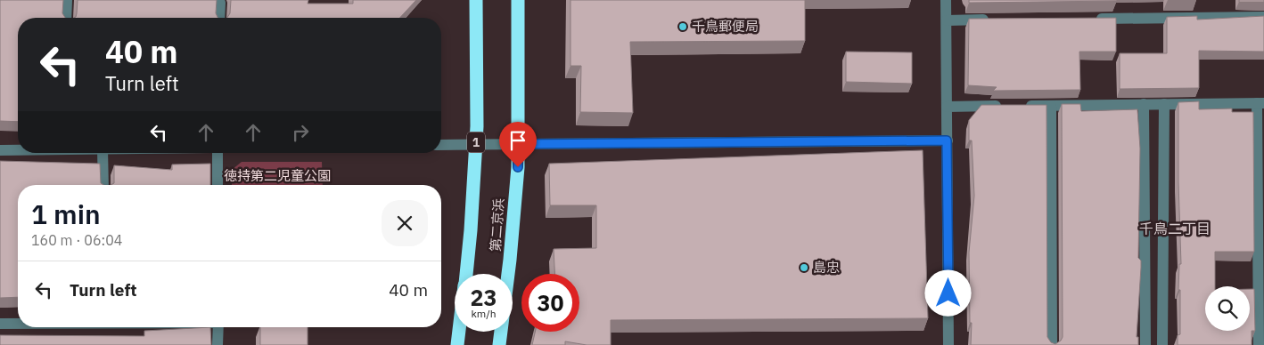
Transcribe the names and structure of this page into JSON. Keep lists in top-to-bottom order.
{
  "streets": {
    "highway": ["1", "第二京浜"]
  },
  "districts": ["千鳥二丁目"],
  "parks": ["徳持第二児童公園"],
  "places": ["千鳥郵便局", "島忠"],
  "page": {
    "turn": ["40 m", "Turn left"],
    "heading": ["1 min", "160 m · 06:04"],
    "list": [
      {
        "name": "Turn left",
        "value": "40 m"
      }
    ],
    "speed": "23 km/h",
    "limit": "30"
  }
}
